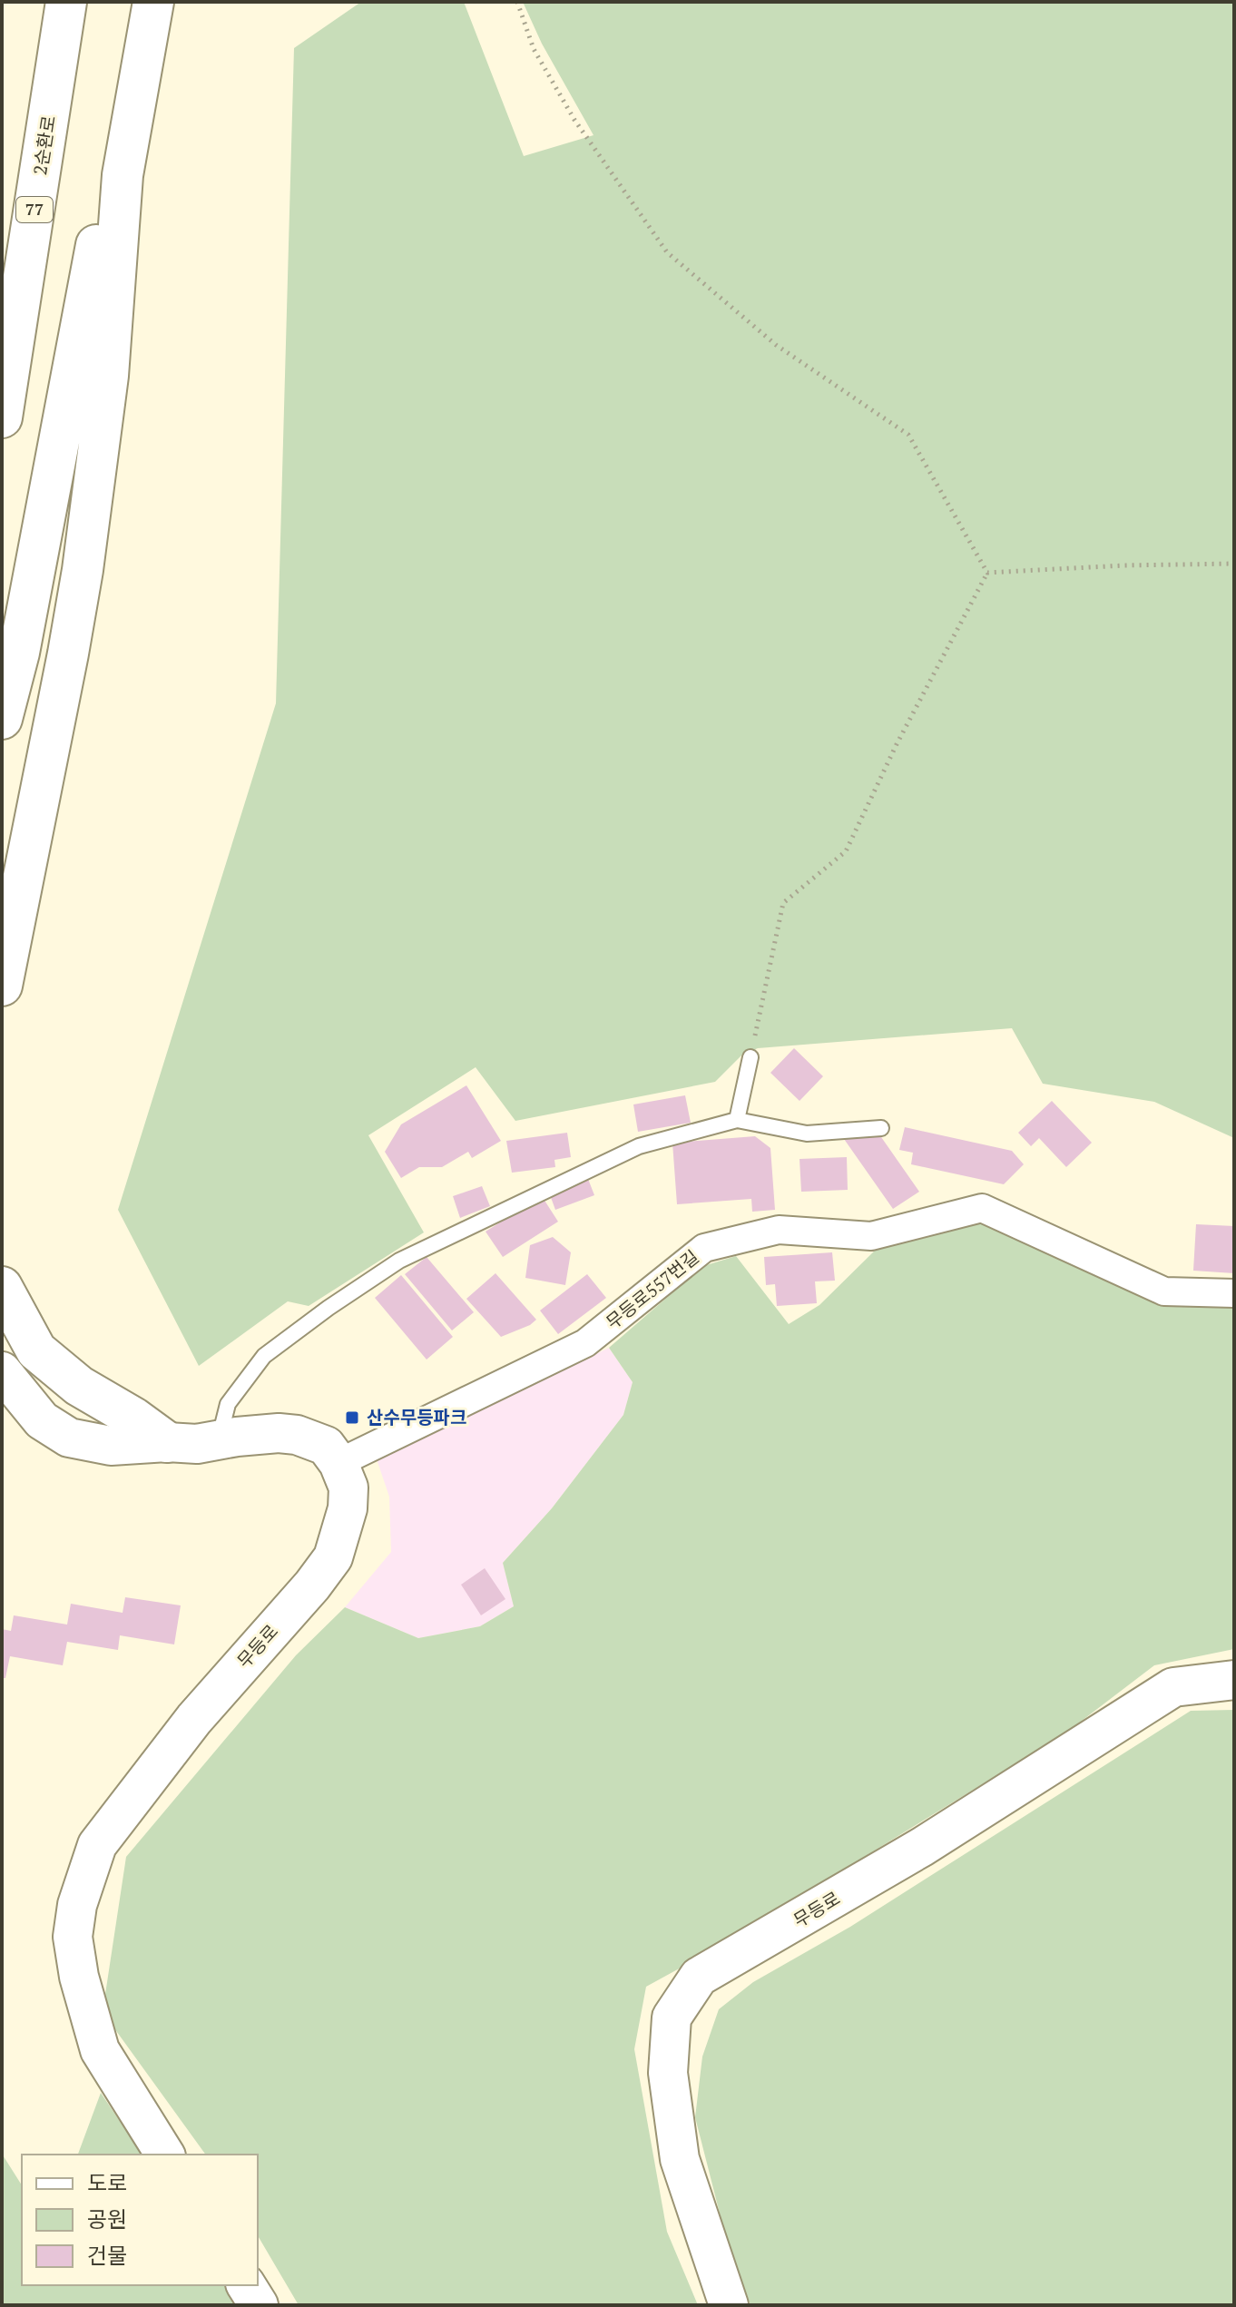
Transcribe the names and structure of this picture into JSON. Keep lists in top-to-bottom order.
{
  "streets": {
    "highway": ["2순환로", "77"],
    "main road": ["무등로"],
    "street": ["무등로557번길"]
  },
  "crossings": [
    ["무등로557번길", "무등로"]
  ],
  "places": {
    "transit": ["산수무등파크"]
  },
  "legend": ["도로", "공원", "건물"]
}
